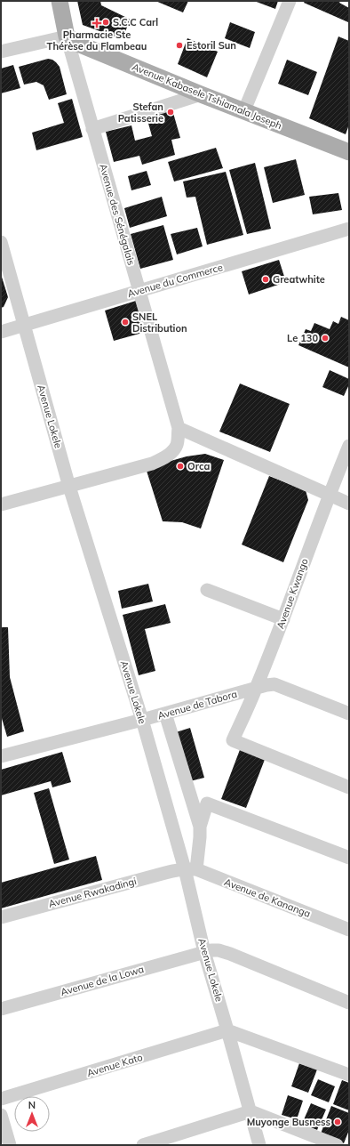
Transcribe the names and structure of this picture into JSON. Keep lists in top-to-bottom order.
{
  "streets": {
    "main road": ["Avenue Kabasele Tshiamala Joseph", "Avenue des Sénégalais"],
    "street": [
      "Avenue du Commerce",
      "Avenue Lokele",
      "Avenue Kwango",
      "Avenue de Tabora",
      "Avenue Rwakadingi",
      "Avenue de Kananga",
      "Avenue de la Lowa",
      "Avenue Kato"
    ]
  },
  "crossings": [
    ["Avenue Kabasele Tshiamala Joseph", "Avenue des Sénégalais"],
    ["Avenue des Sénégalais", "Avenue du Commerce"],
    ["Avenue du Commerce", "Avenue Lokele"],
    ["Avenue Lokele", "Avenue de Tabora"],
    ["Avenue Lokele", "Avenue Rwakadingi"],
    ["Avenue Lokele", "Avenue de Kananga"],
    ["Avenue Lokele", "Avenue de la Lowa"],
    ["Avenue Lokele", "Avenue Kato"],
    ["Avenue Kwango", "Avenue de Tabora"],
    ["Avenue Rwakadingi", "Avenue de Kananga"]
  ],
  "places": {
    "other": [
      "S.C.C Carl",
      "Estoril Sun",
      "Stefan Patisserie",
      "Greatwhite",
      "SNEL Distribution",
      "Le 130",
      "Orca",
      "Muyonge Busness"
    ],
    "health": ["Pharmacie Ste Thérèse du Flambeau"]
  },
  "north": "top"
}
